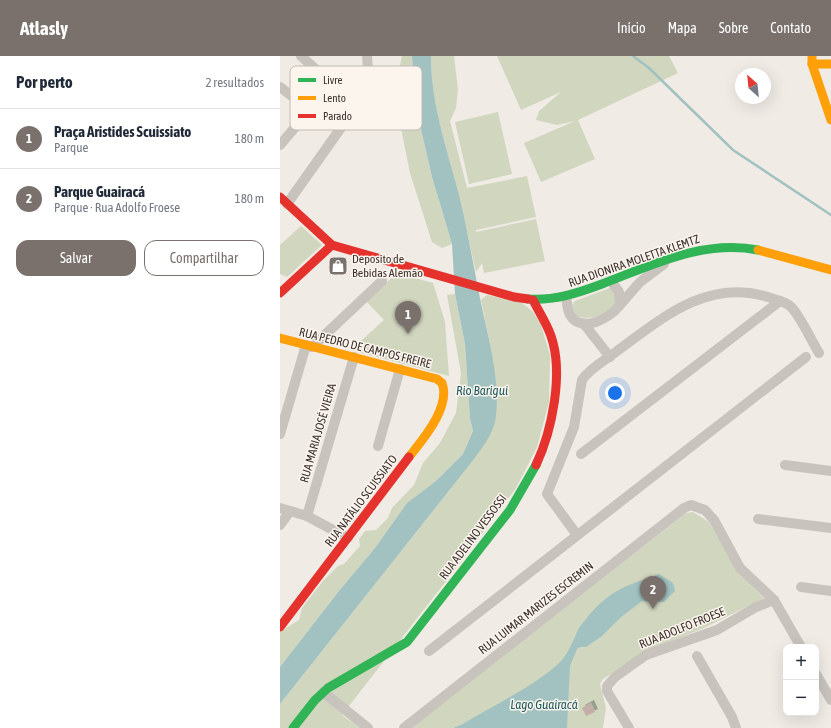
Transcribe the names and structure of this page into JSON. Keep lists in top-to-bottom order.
{
  "streets": {
    "street": [
      "RUA DIONIRA MOLETTA KLEMTZ",
      "RUA PEDRO DE CAMPOS FREIRE",
      "RUA MARIA JOSÉ VIEIRA",
      "RUA NATÁLIO SCUISSIATO",
      "RUA ADELINO VESSOSSI",
      "RUA LUIMAR MARIZES ESCREMIN",
      "RUA ADOLFO FROESE"
    ]
  },
  "crossings": [
    ["RUA DIONIRA MOLETTA KLEMTZ", "RUA ADELINO VESSOSSI"],
    ["RUA PEDRO DE CAMPOS FREIRE", "RUA MARIA JOSÉ VIEIRA"],
    ["RUA PEDRO DE CAMPOS FREIRE", "RUA NATÁLIO SCUISSIATO"],
    ["RUA LUIMAR MARIZES ESCREMIN", "RUA ADOLFO FROESE"]
  ],
  "water": ["Rio Barigui", "Lago Guairacá"],
  "places": {
    "shop": ["Deposito de Bebidas Alemão"]
  },
  "legend": ["Livre", "Lento", "Parado"],
  "north": "top left",
  "page": {
    "header": "Atlasly",
    "nav": [
      "Início",
      "Mapa",
      "Sobre",
      "Contato"
    ],
    "heading": ["Por perto", "2 resultados"],
    "list": [
      {
        "mark": "1",
        "name": "Praça Aristides Scuissiato",
        "note": "Parque",
        "value": "180 m"
      },
      {
        "mark": "2",
        "name": "Parque Guairacá",
        "note": "Parque · Rua Adolfo Froese",
        "value": "180 m"
      }
    ],
    "buttons": ["Salvar", "Compartilhar"],
    "pins": ["1", "2"],
    "map_buttons": ["+", "−"]
  }
}
